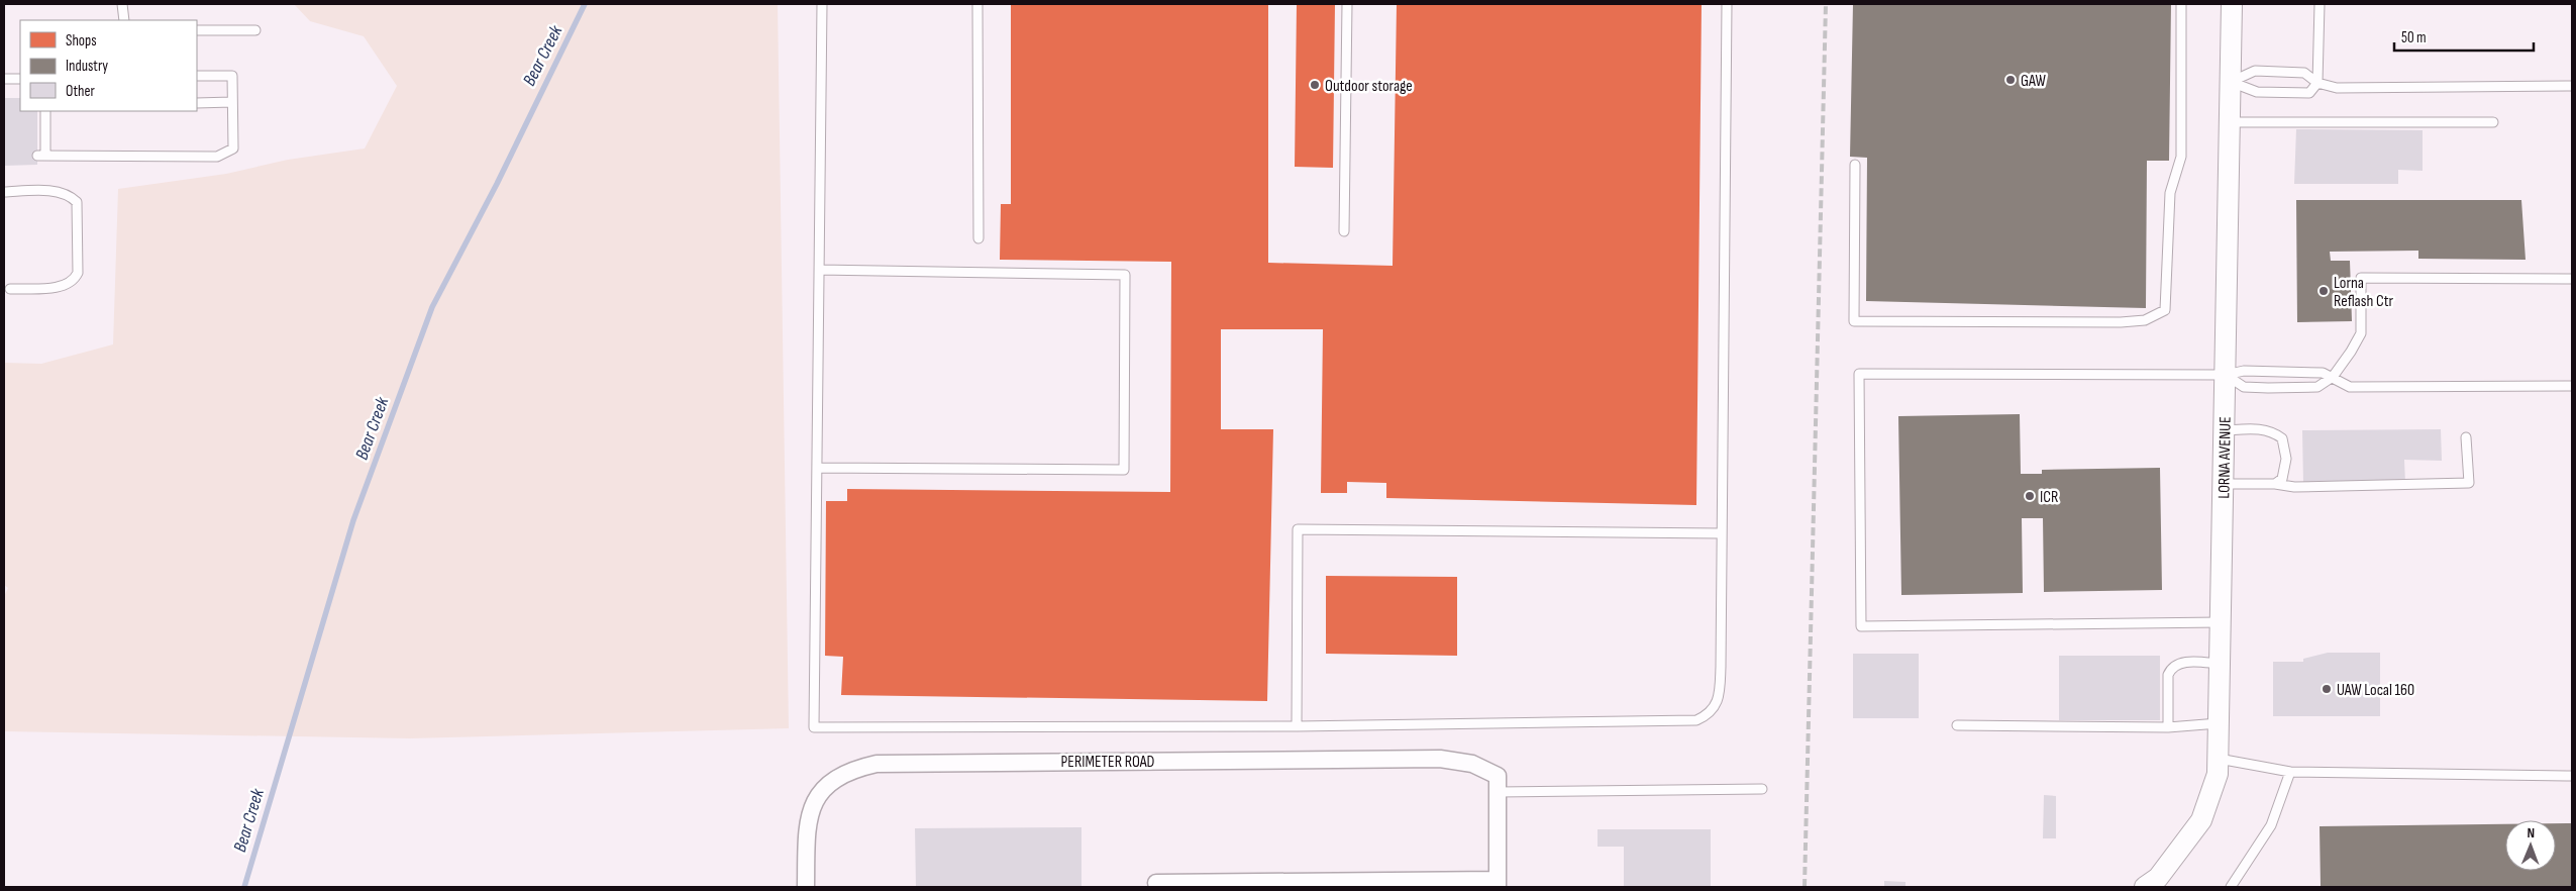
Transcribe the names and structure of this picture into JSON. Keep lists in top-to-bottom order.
{
  "streets": {
    "street": ["LORNA AVENUE", "PERIMETER ROAD"]
  },
  "water": ["Bear Creek"],
  "places": [
    "GAW",
    "Outdoor storage",
    "Lorna Reflash Ctr",
    "ICR",
    "UAW Local 160"
  ],
  "legend": ["Shops", "Industry", "Other"],
  "scale_bar": "50 m",
  "north": "top"
}
